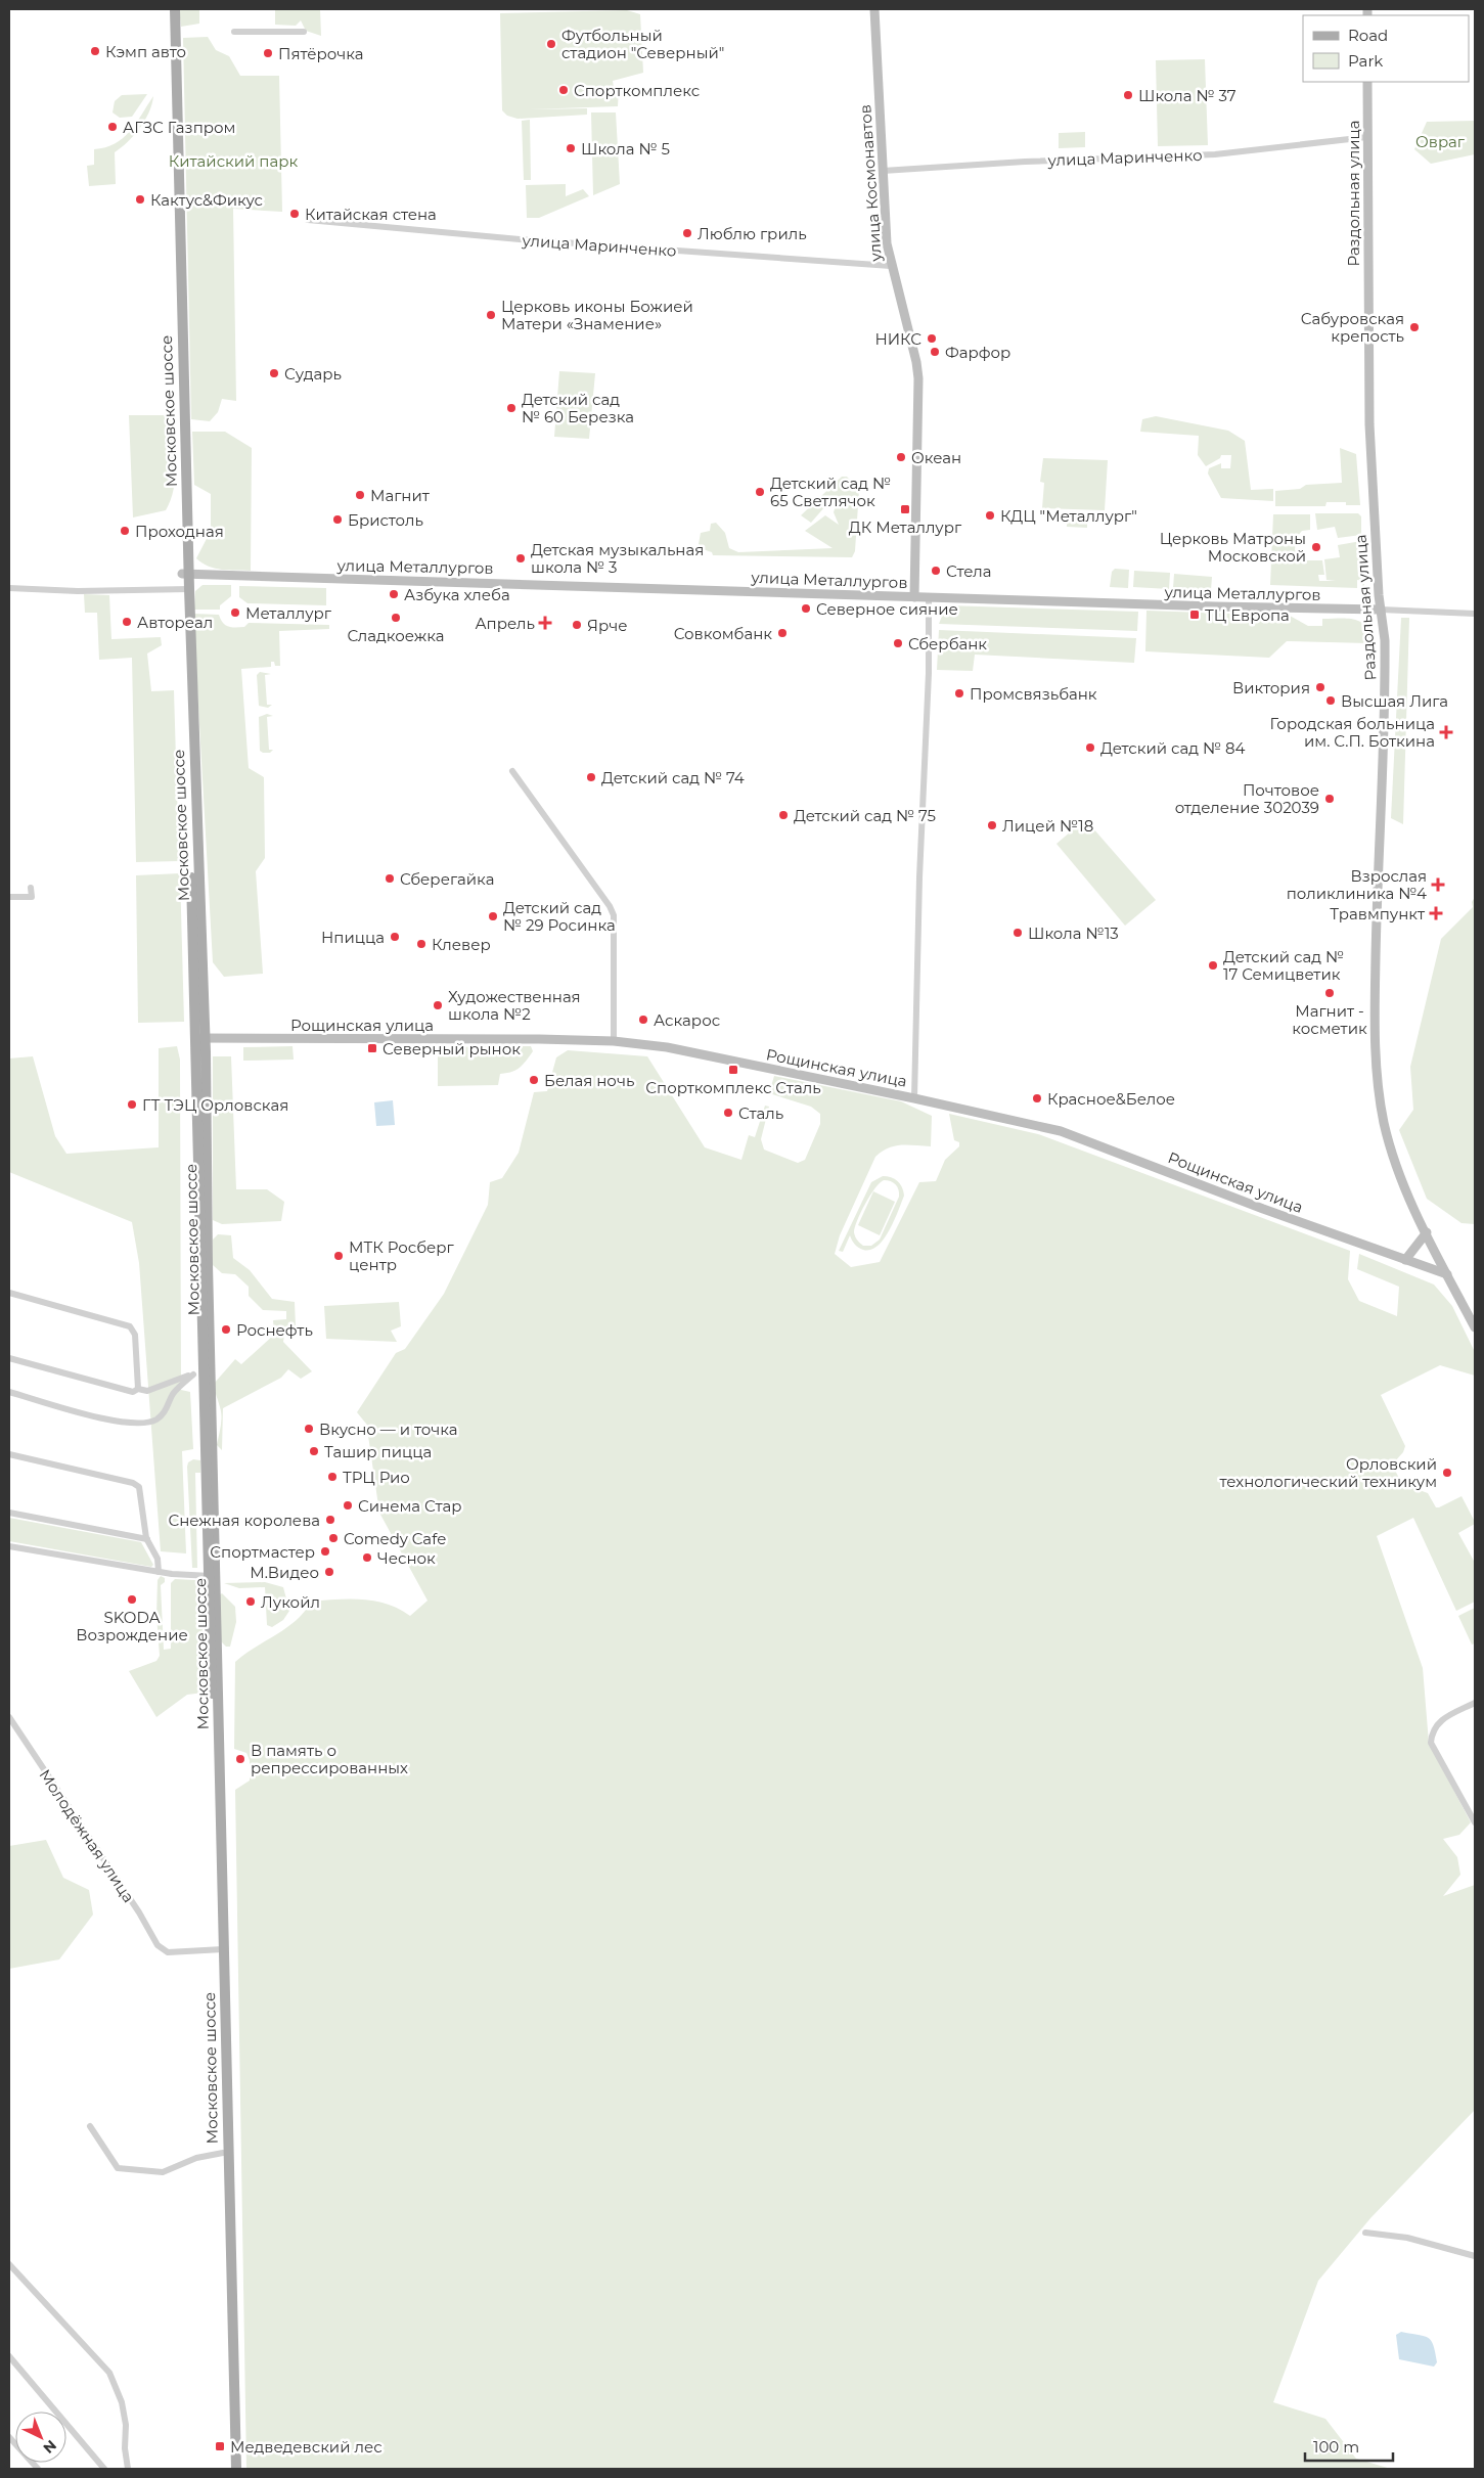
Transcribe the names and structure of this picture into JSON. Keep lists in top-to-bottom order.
{
  "streets": {
    "main road": [
      "улица Космонавтов",
      "Раздольная улица",
      "Московское шоссе",
      "улица Металлургов",
      "Рощинская улица"
    ],
    "street": ["улица Маринченко", "Молодёжная улица"]
  },
  "crossings": [
    ["улица Маринченко", "улица Космонавтов"],
    ["улица Маринченко", "Раздольная улица"],
    ["улица Космонавтов", "улица Металлургов"],
    ["Раздольная улица", "улица Металлургов"],
    ["Раздольная улица", "Рощинская улица"],
    ["Московское шоссе", "улица Металлургов"],
    ["Московское шоссе", "Рощинская улица"],
    ["Московское шоссе", "Молодёжная улица"]
  ],
  "parks": ["Овраг", "Китайский парк"],
  "places": {
    "other": [
      "Футбольный стадион \"Северный\"",
      "Кэмп авто",
      "Пятёрочка",
      "Спорткомплекс",
      "Школа № 37",
      "АГЗС Газпром",
      "Школа № 5",
      "Кактус&Фикус",
      "Китайская стена",
      "Люблю гриль",
      "Церковь иконы Божией Матери «Знамение»",
      "Сабуровская крепость",
      "НИКС",
      "Фарфор",
      "Сударь",
      "Детский сад № 60 Березка",
      "Океан",
      "Детский сад № 65 Светлячок",
      "Магнит",
      "КДЦ \"Металлург\"",
      "Бристоль",
      "Проходная",
      "Церковь Матроны Московской",
      "Детская музыкальная школа № 3",
      "Стела",
      "Азбука хлеба",
      "Северное сияние",
      "Металлург",
      "Сладкоежка",
      "Автореал",
      "Ярче",
      "Совкомбанк",
      "Сбербанк",
      "Виктория",
      "Промсвязьбанк",
      "Высшая Лига",
      "Детский сад № 84",
      "Детский сад № 74",
      "Почтовое отделение 302039",
      "Детский сад № 75",
      "Лицей №18",
      "Сберегайка",
      "Детский сад № 29 Росинка",
      "Школа №13",
      "Нпицца",
      "Клевер",
      "Детский сад № 17 Семицветик",
      "Магнит - косметик",
      "Художественная школа №2",
      "Аскарос",
      "Белая ночь",
      "Красное&Белое",
      "ГТ ТЭЦ Орловская",
      "Сталь",
      "МТК Росберг центр",
      "Роснефть",
      "Вкусно — и точка",
      "Ташир пицца",
      "Орловский технологический техникум",
      "ТРЦ Рио",
      "Синема Стар",
      "Снежная королева",
      "Comedy Cafe",
      "Спортмастер",
      "Чеснок",
      "М.Видео",
      "SKODA Возрождение",
      "Лукойл",
      "В память о репрессированных"
    ],
    "transit": [
      "ДК Металлург",
      "ТЦ Европа",
      "Северный рынок",
      "Спорткомплекс Сталь",
      "Медведевский лес"
    ],
    "health": [
      "Апрель",
      "Городская больница им. С.П. Боткина",
      "Взрослая поликлиника №4",
      "Травмпункт"
    ]
  },
  "legend": ["Road", "Park"],
  "scale_bar": "100 m",
  "north": "bottom right"
}
